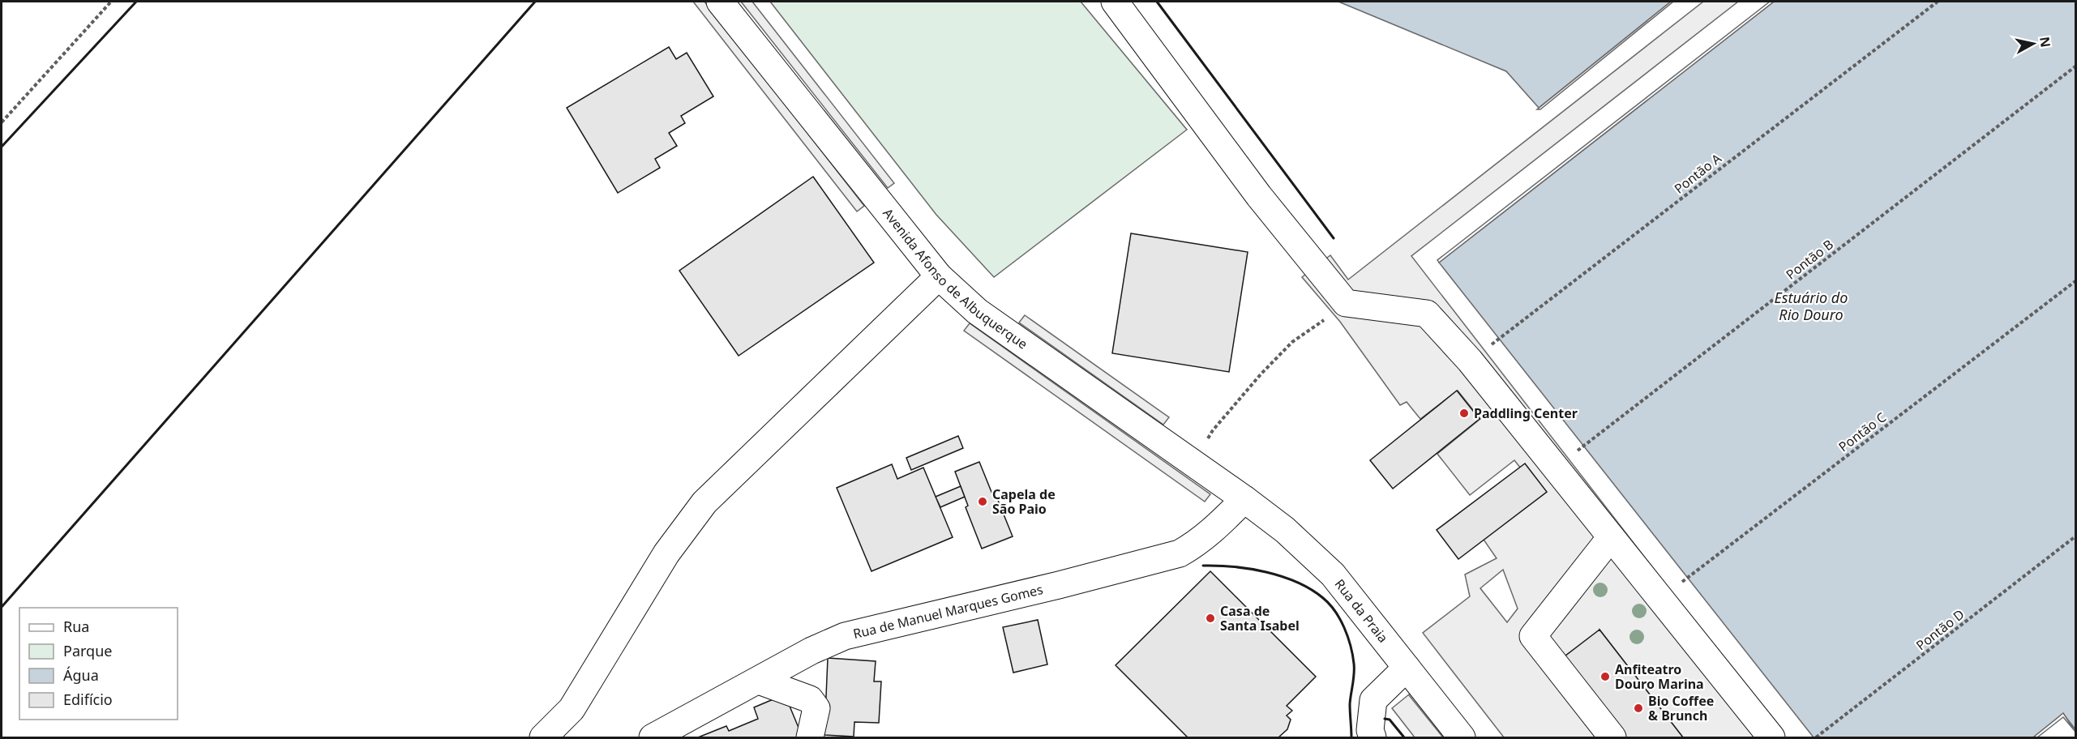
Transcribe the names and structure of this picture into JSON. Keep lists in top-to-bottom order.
{
  "streets": {
    "street": ["Avenida Afonso de Albuquerque", "Rua da Praia", "Rua de Manuel Marques Gomes"],
    "path": [
      "Pontão A",
      "Pontão B",
      "Pontão C",
      "Pontão D"
    ]
  },
  "crossings": [
    ["Avenida Afonso de Albuquerque", "Rua da Praia"],
    ["Avenida Afonso de Albuquerque", "Rua de Manuel Marques Gomes"],
    ["Rua da Praia", "Rua de Manuel Marques Gomes"]
  ],
  "water": ["Estuário do Rio Douro"],
  "places": [
    "Paddling Center",
    "Capela de São Paio",
    "Casa de Santa Isabel",
    "Anfiteatro Douro Marina",
    "Bio Coffee & Brunch"
  ],
  "legend": [
    "Rua",
    "Parque",
    "Água",
    "Edifício"
  ],
  "north": "right"
}
